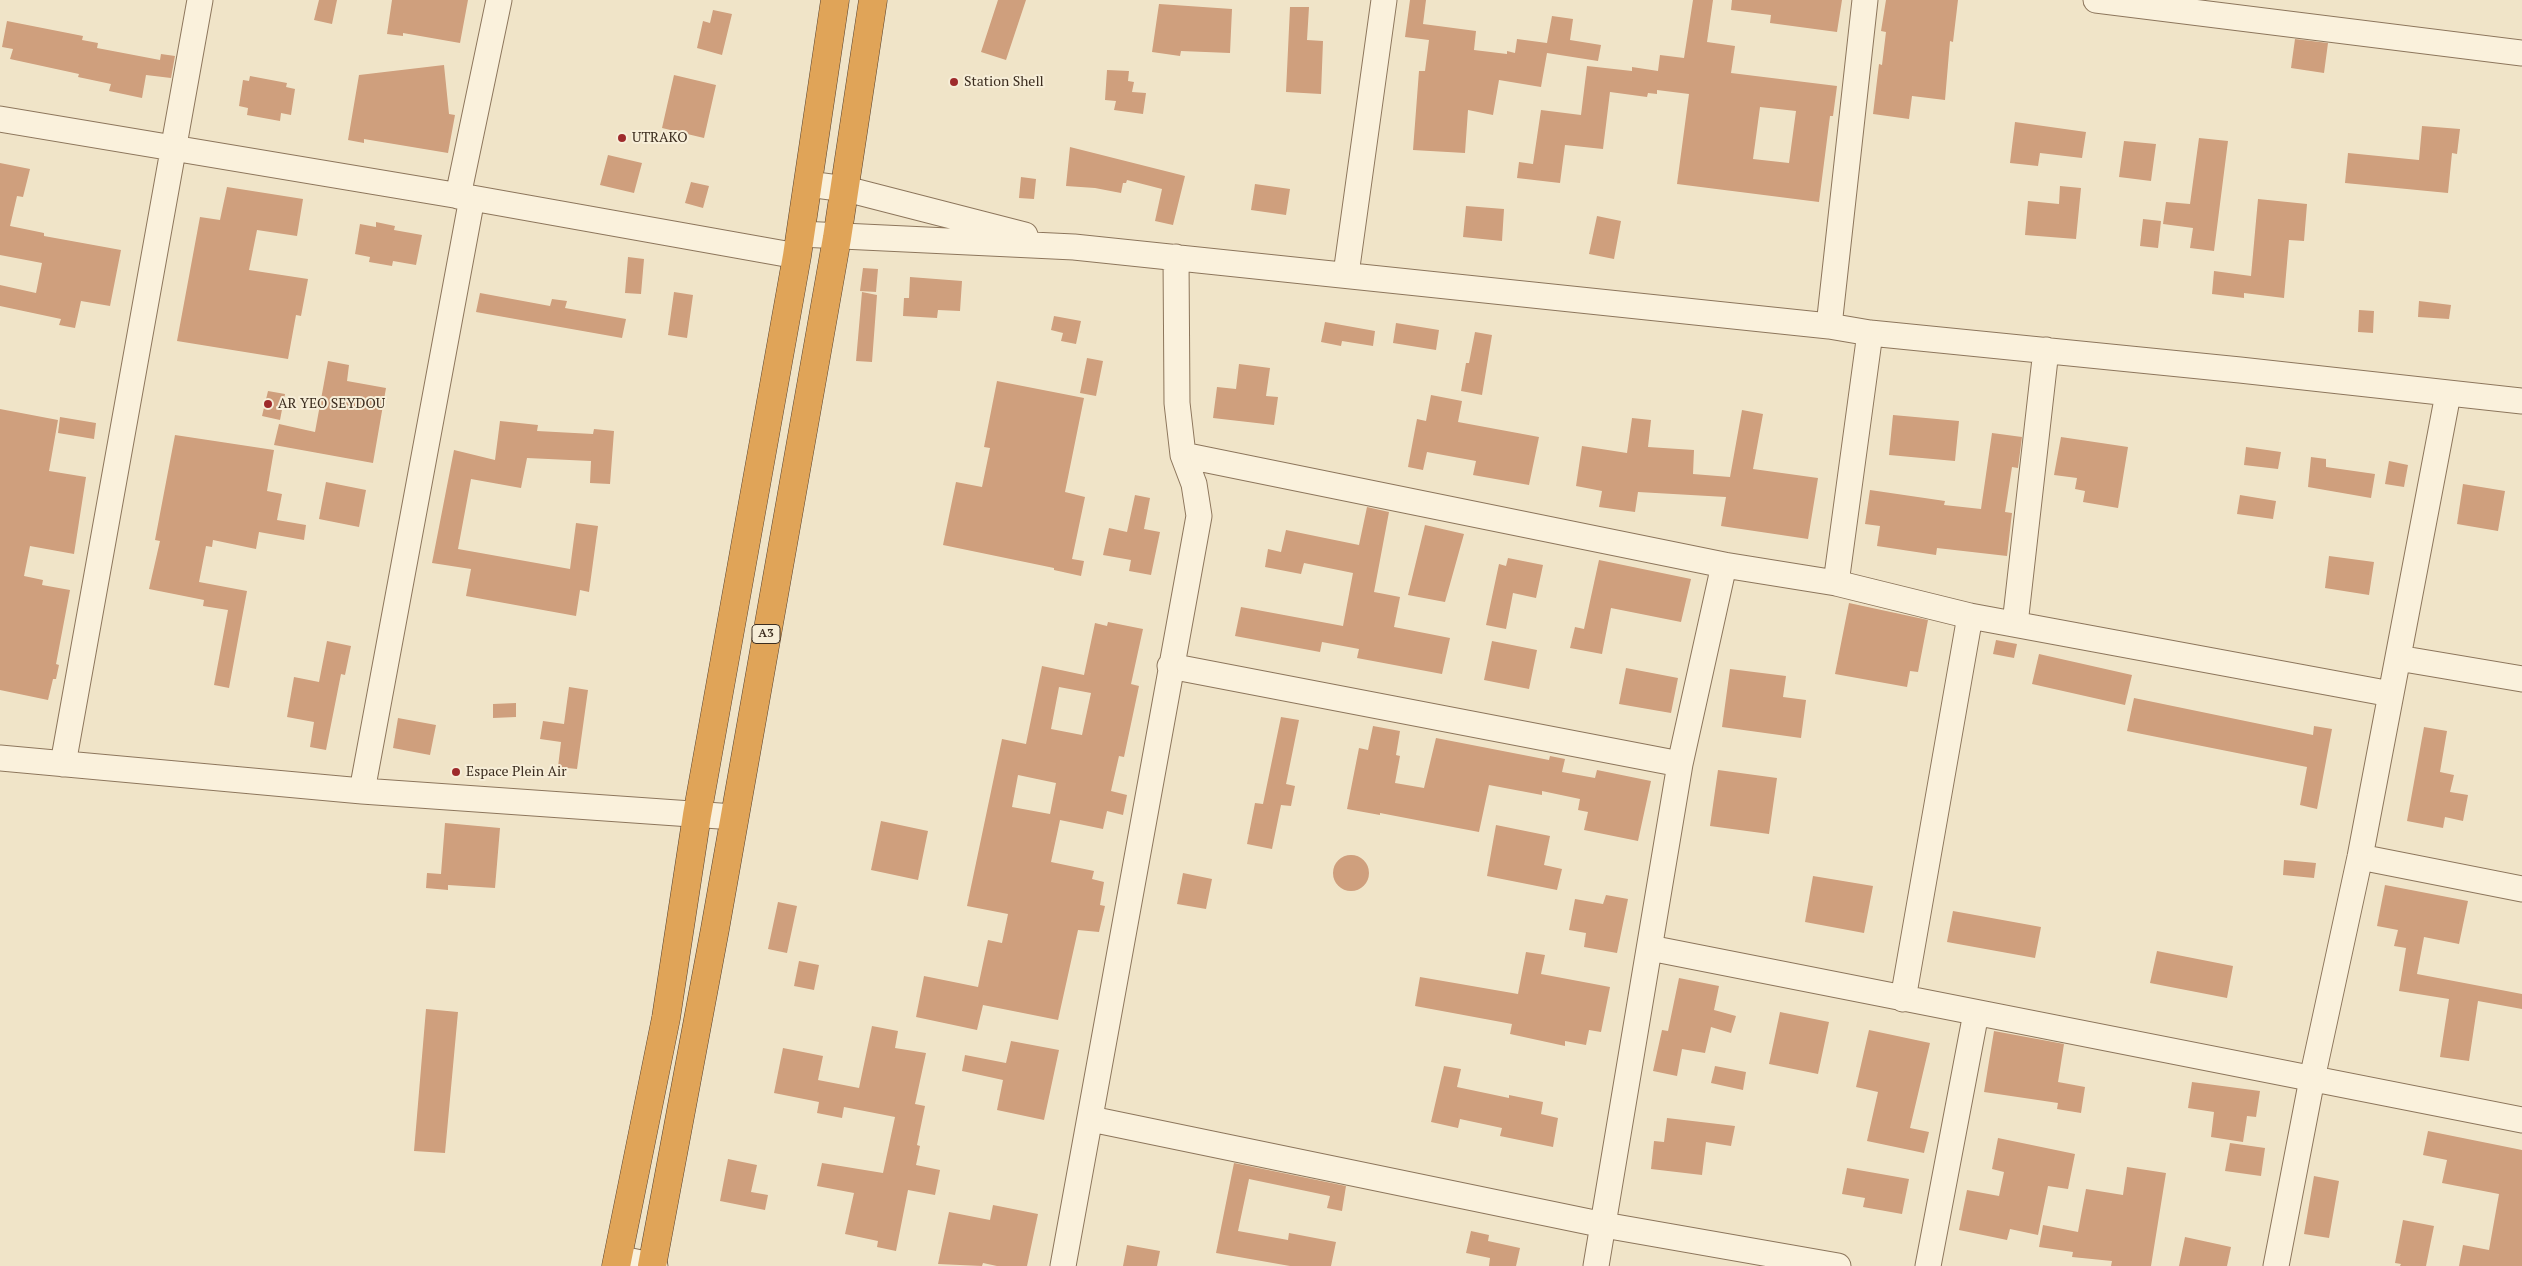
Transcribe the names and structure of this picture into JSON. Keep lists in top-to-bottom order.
{
  "streets": {
    "highway": ["A3"]
  },
  "places": [
    "Station Shell",
    "UTRAKO",
    "AR YEO SEYDOU",
    "Espace Plein Air"
  ]
}
